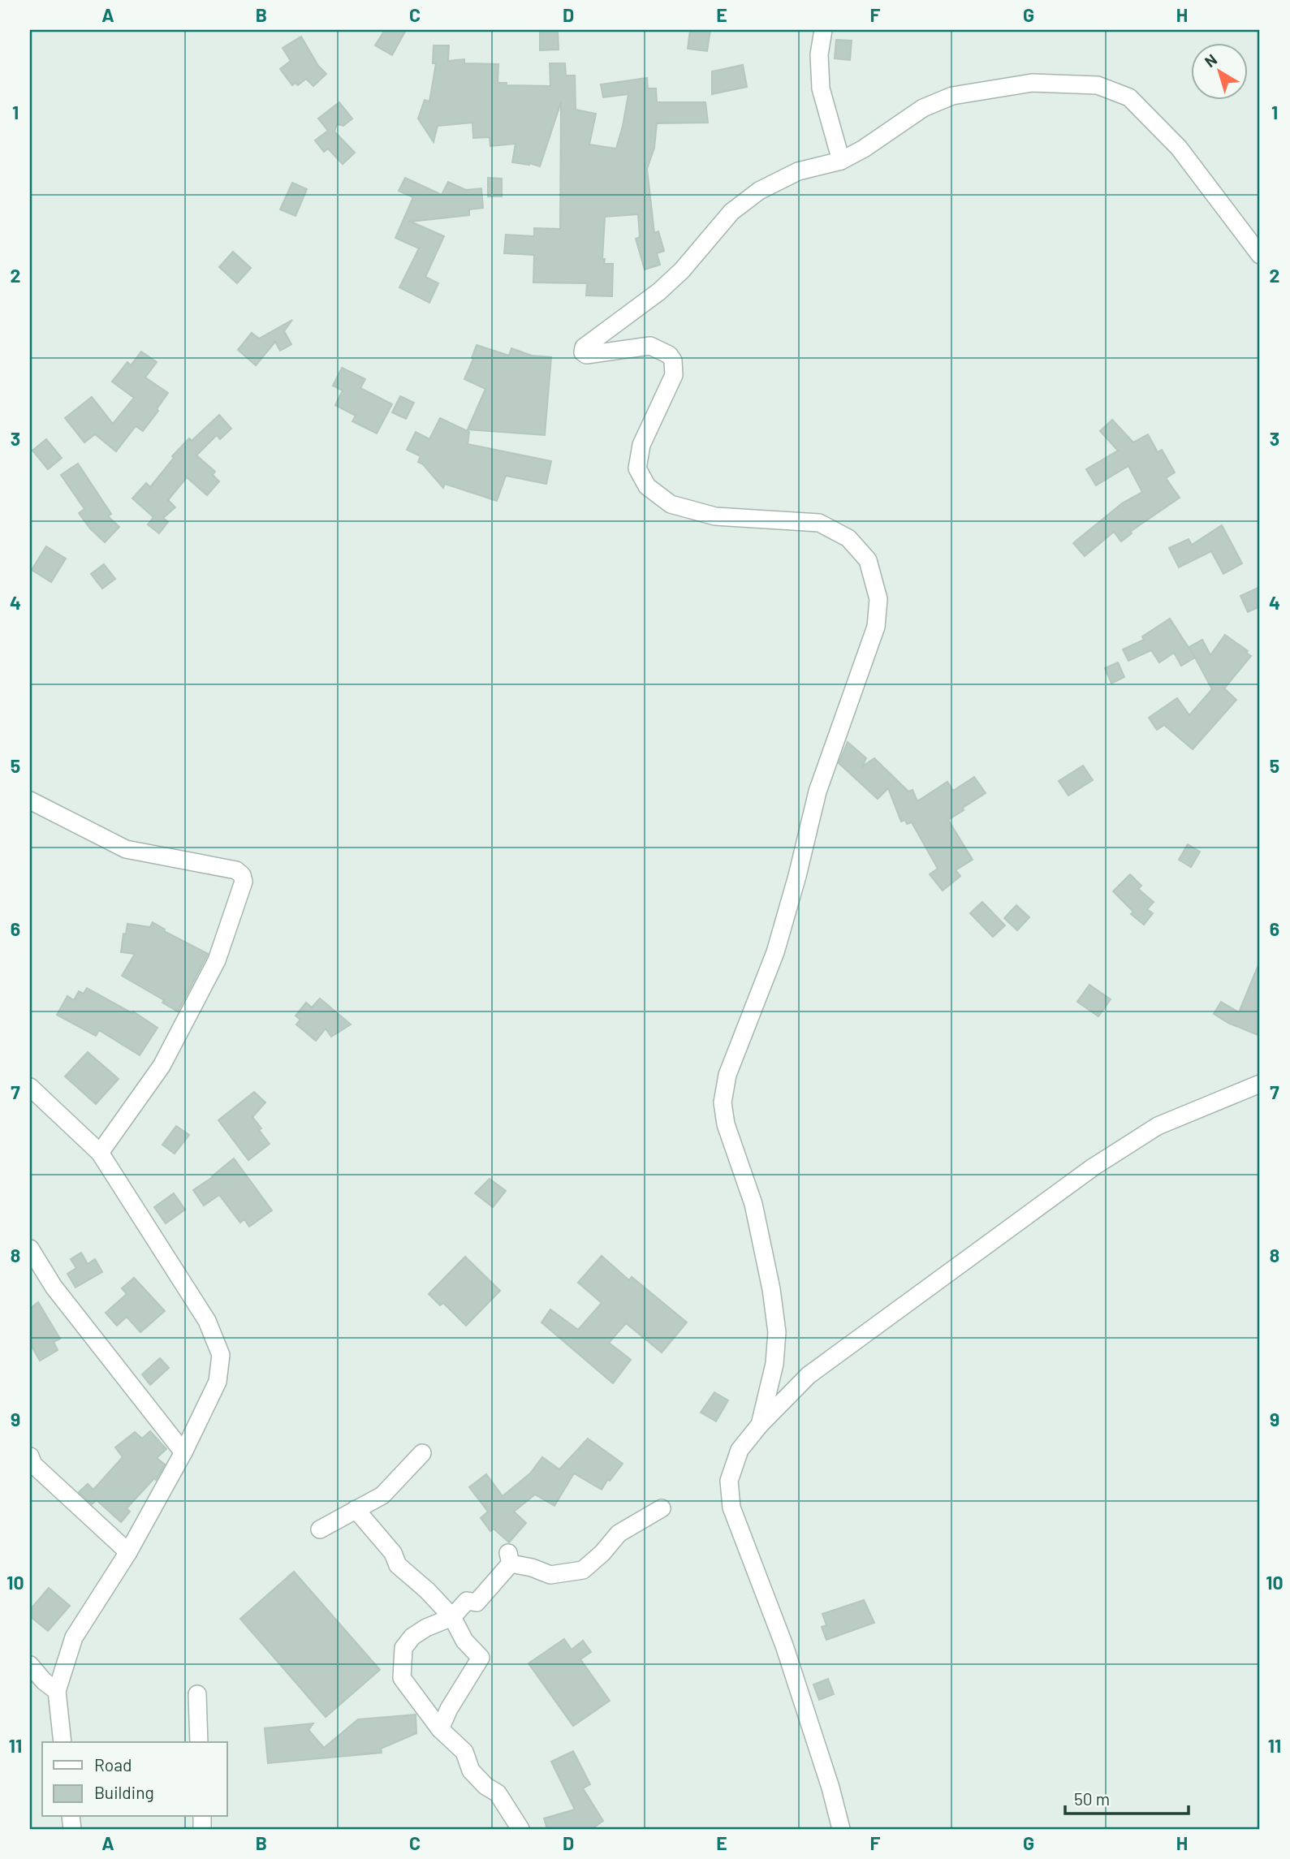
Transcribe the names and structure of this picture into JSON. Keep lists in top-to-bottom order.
{
  "legend": ["Road", "Building"],
  "scale_bar": "50 m",
  "north": "top left",
  "grid": {
    "columns": [
      "A",
      "B",
      "C",
      "D",
      "E",
      "F",
      "G",
      "H"
    ],
    "rows": [
      "1",
      "2",
      "3",
      "4",
      "5",
      "6",
      "7",
      "8",
      "9",
      "10",
      "11"
    ]
  }
}
